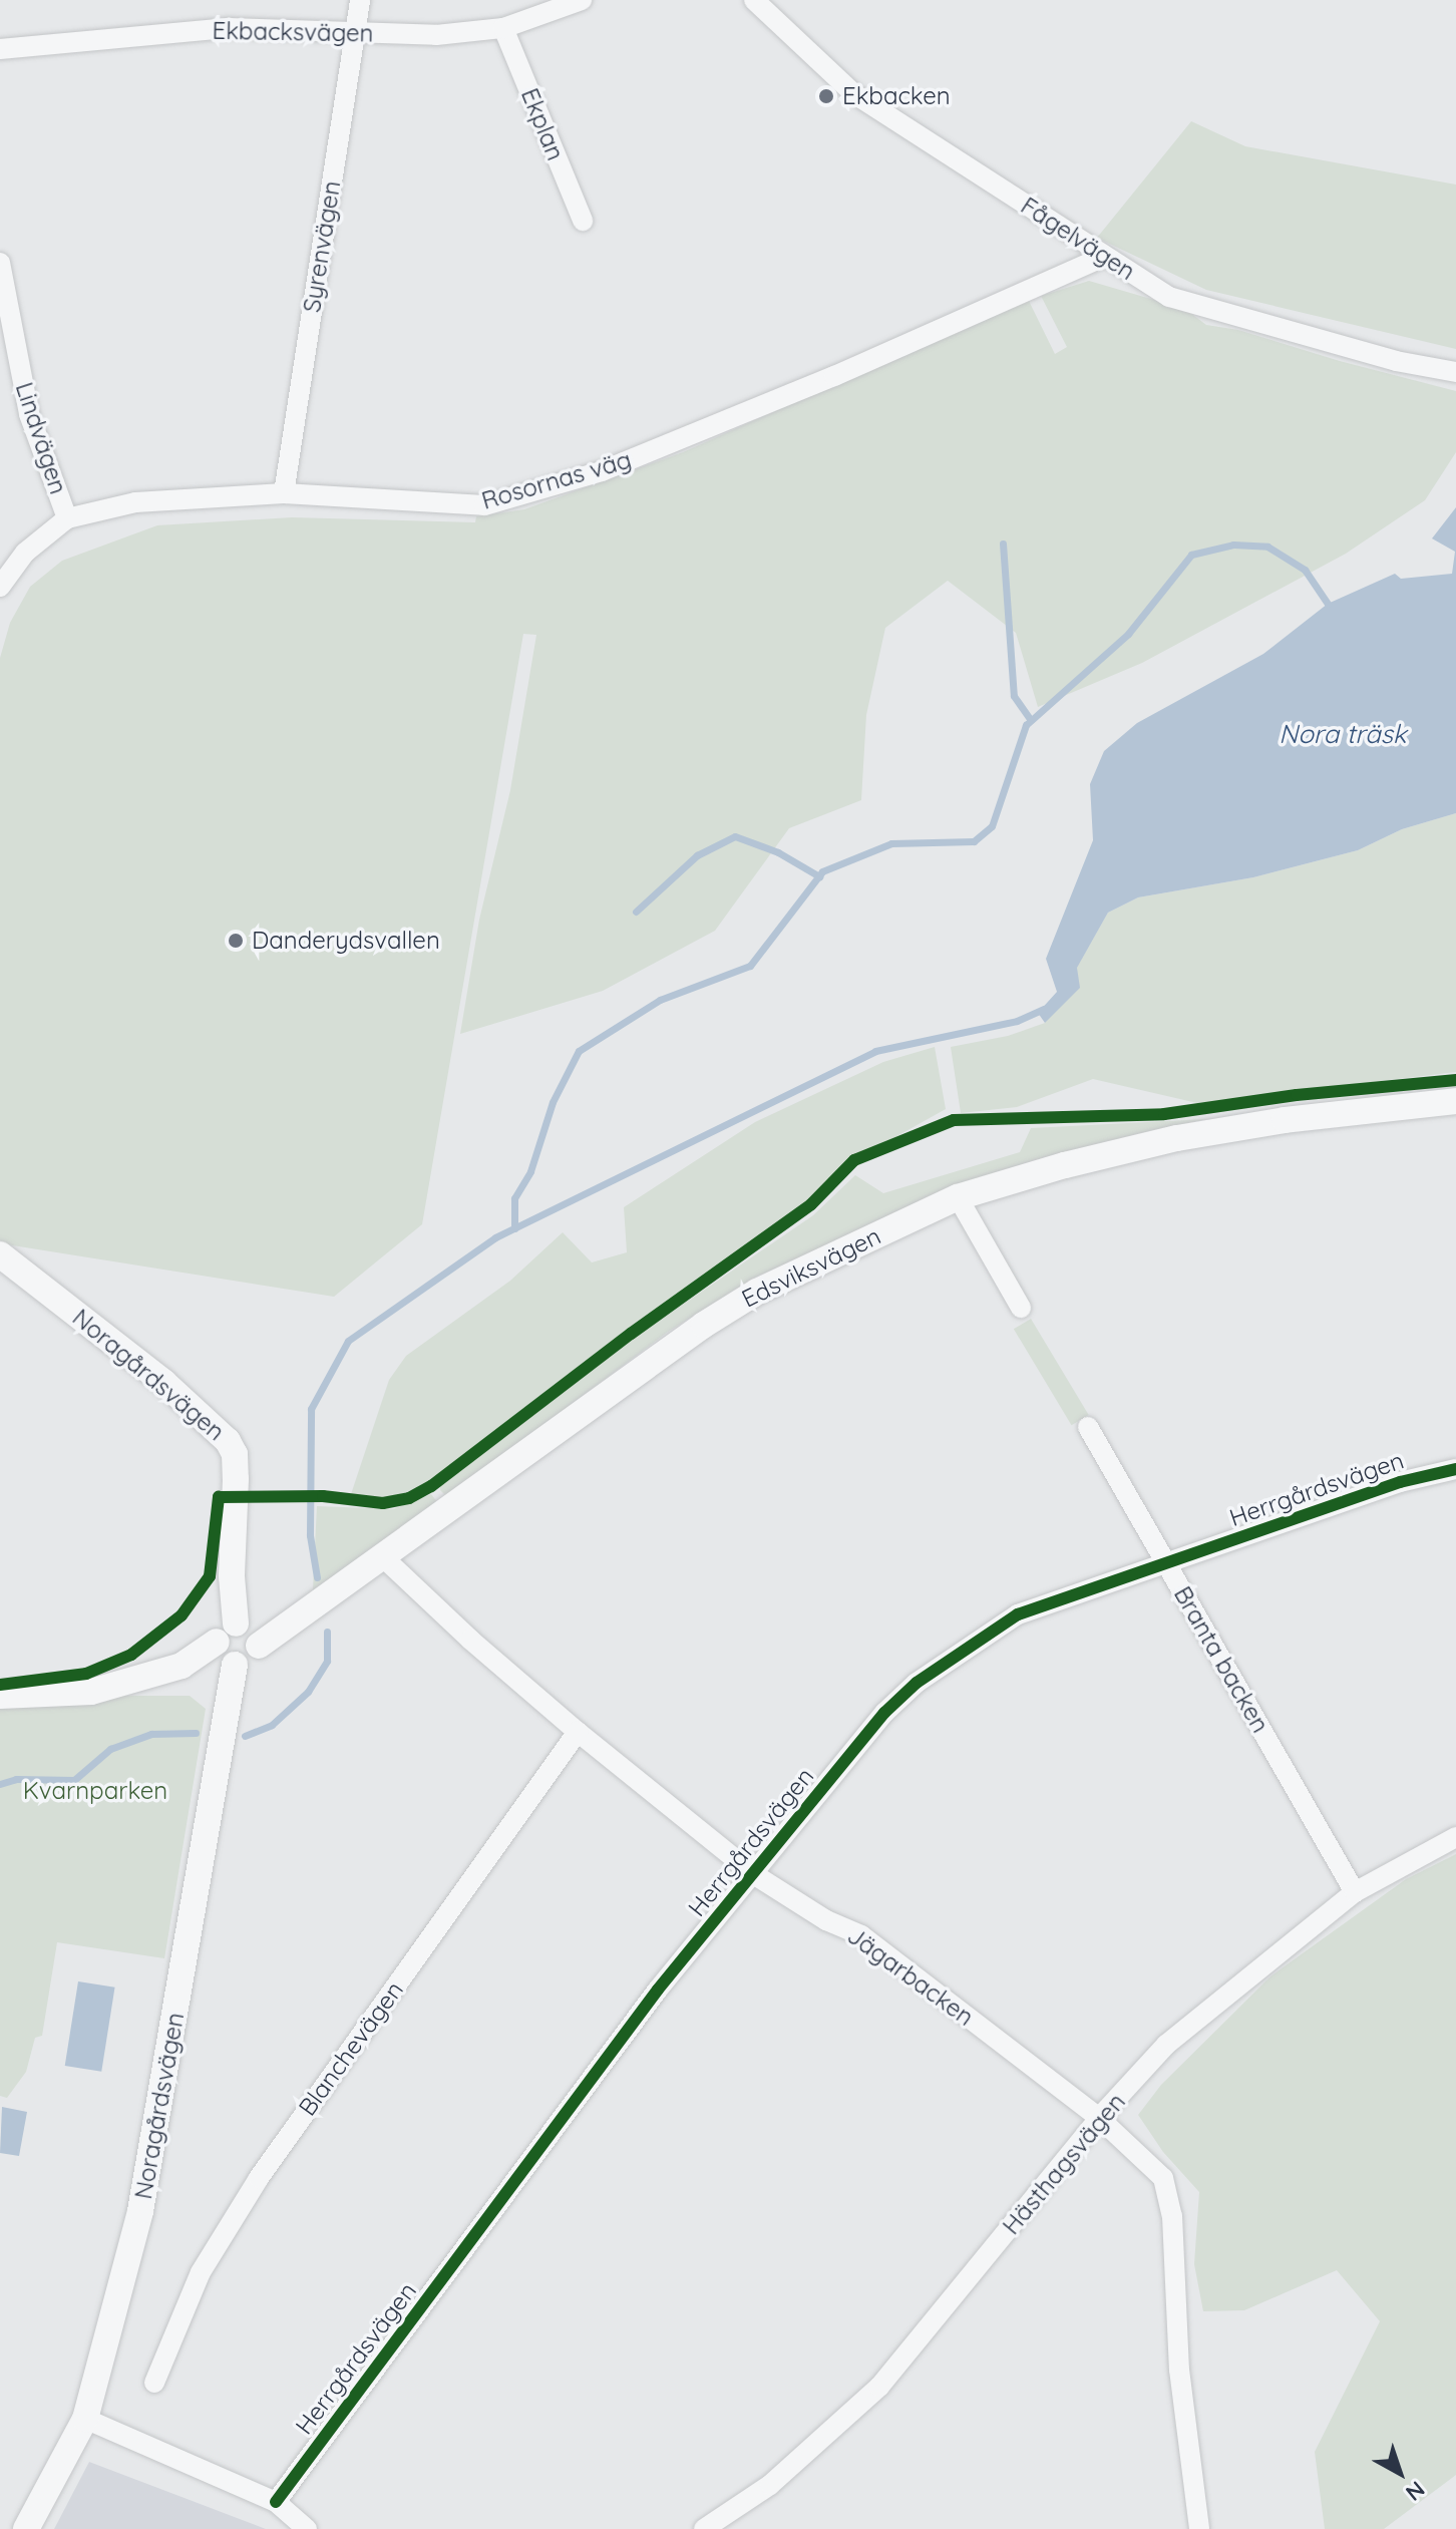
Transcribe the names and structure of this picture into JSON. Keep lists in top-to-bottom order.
{
  "streets": {
    "street": [
      "Ekbacksvägen",
      "Ekplan",
      "Fågelvägen",
      "Syrenvägen",
      "Lindvägen",
      "Rosornas väg",
      "Edsviksvägen",
      "Noragårdsvägen",
      "Herrgårdsvägen",
      "Branta backen",
      "Jägarbacken",
      "Blanchevägen",
      "Hästhagsvägen"
    ]
  },
  "crossings": [
    ["Ekbacksvägen", "Ekplan"],
    ["Ekbacksvägen", "Syrenvägen"],
    ["Fågelvägen", "Rosornas väg"],
    ["Syrenvägen", "Rosornas väg"],
    ["Lindvägen", "Rosornas väg"],
    ["Edsviksvägen", "Noragårdsvägen"],
    ["Edsviksvägen", "Jägarbacken"],
    ["Herrgårdsvägen", "Branta backen"],
    ["Herrgårdsvägen", "Jägarbacken"],
    ["Branta backen", "Hästhagsvägen"],
    ["Jägarbacken", "Blanchevägen"],
    ["Jägarbacken", "Hästhagsvägen"]
  ],
  "water": ["Nora träsk"],
  "parks": ["Kvarnparken"],
  "places": ["Ekbacken", "Danderydsvallen"],
  "north": "bottom right"
}
